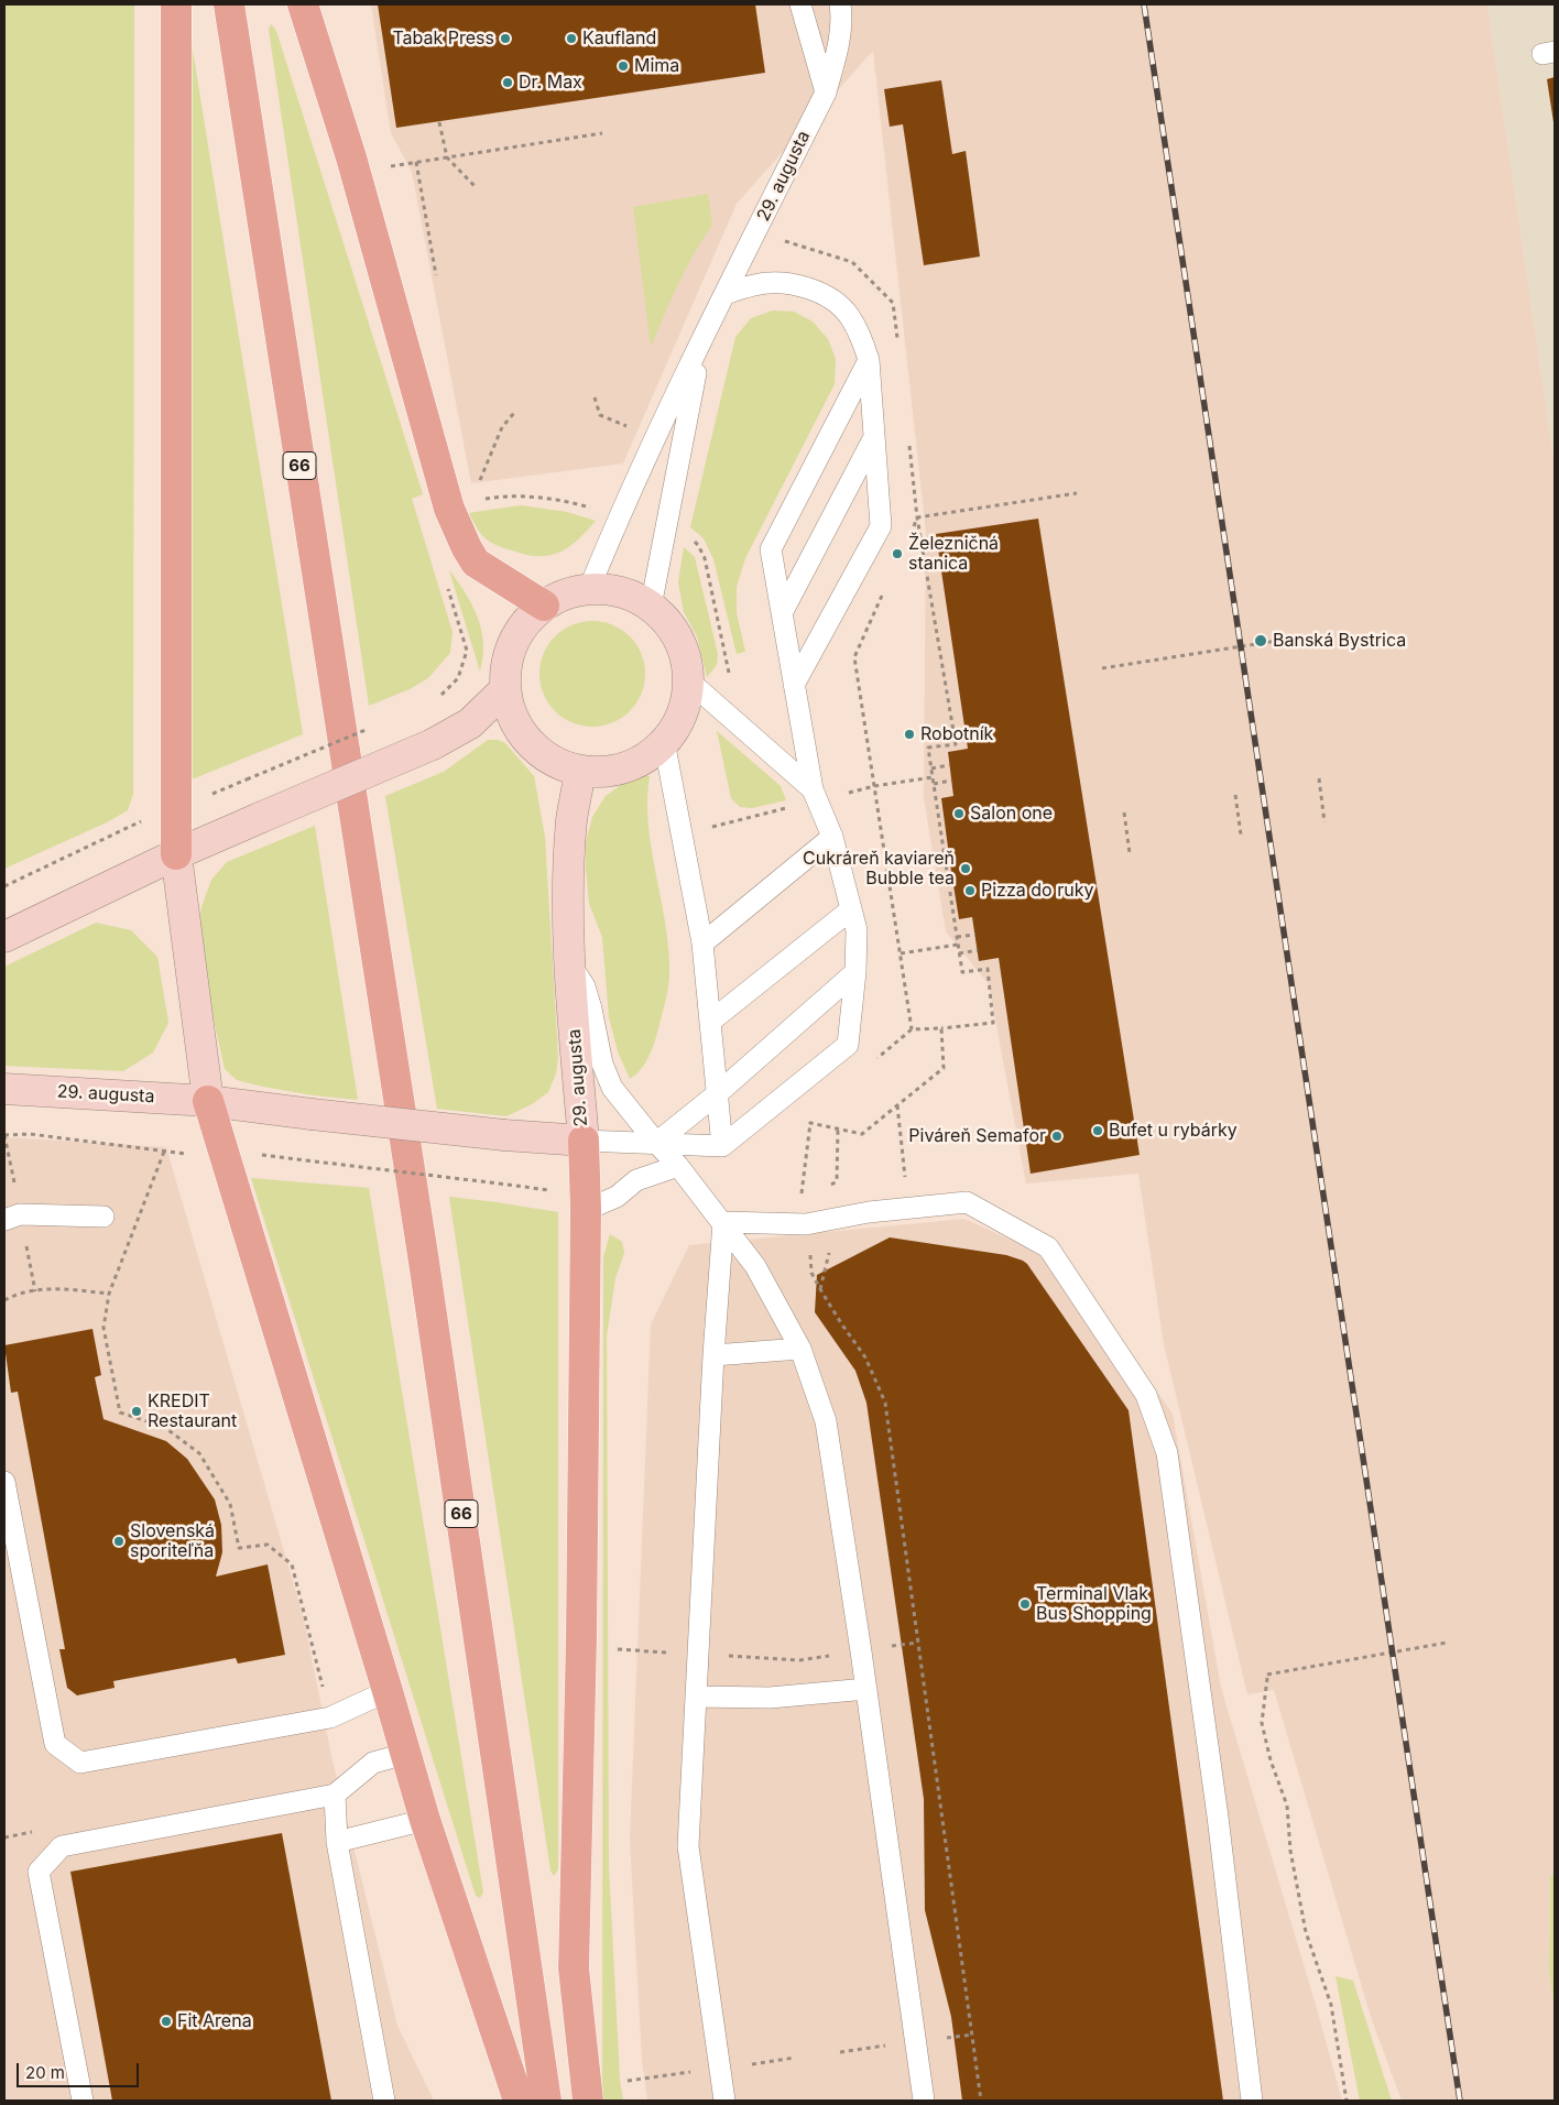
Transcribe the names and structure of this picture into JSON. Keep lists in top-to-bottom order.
{
  "streets": {
    "main road": ["66"],
    "street": ["29. augusta"]
  },
  "places": [
    "Tabak Press",
    "Kaufland",
    "Mima",
    "Dr. Max",
    "Železničná stanica",
    "Banská Bystrica",
    "Robotník",
    "Salon one",
    "Cukráreň kaviareň Bubble tea",
    "Pizza do ruky",
    "Bufet u rybárky",
    "Piváreň Semafor",
    "KREDIT Restaurant",
    "Slovenská sporiteľňa",
    "Terminal Vlak Bus Shopping",
    "Fit Arena"
  ],
  "scale_bar": "20 m"
}
